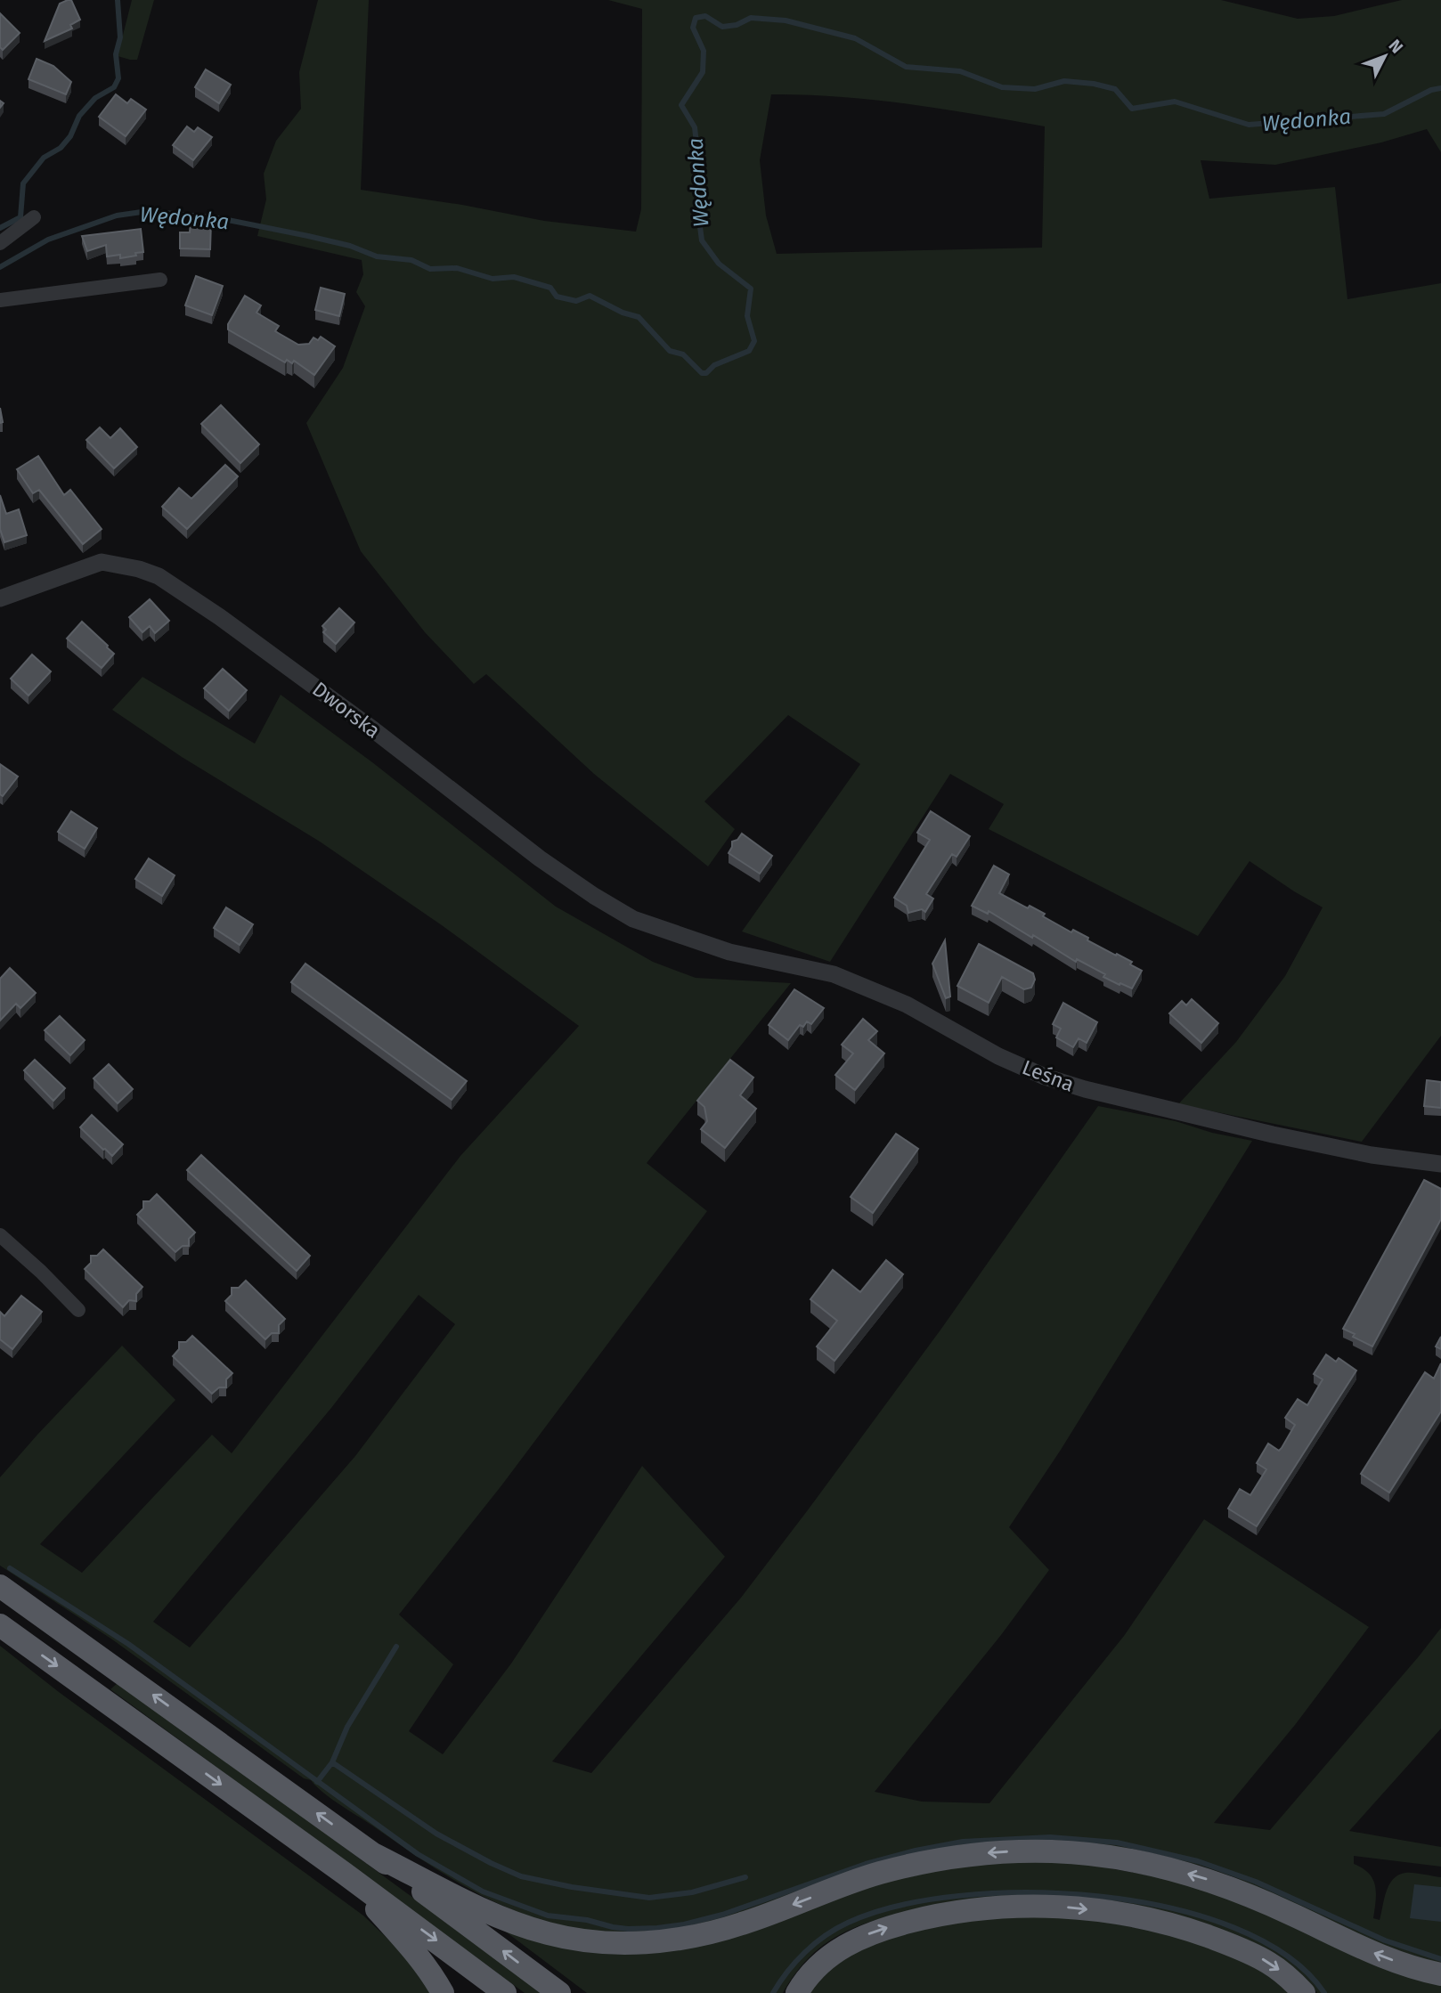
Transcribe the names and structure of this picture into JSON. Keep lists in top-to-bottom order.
{
  "streets": {
    "street": ["Dworska", "Leśna"]
  },
  "crossings": [
    ["Dworska", "Leśna"]
  ],
  "water": ["Wędonka"],
  "north": "top right"
}
